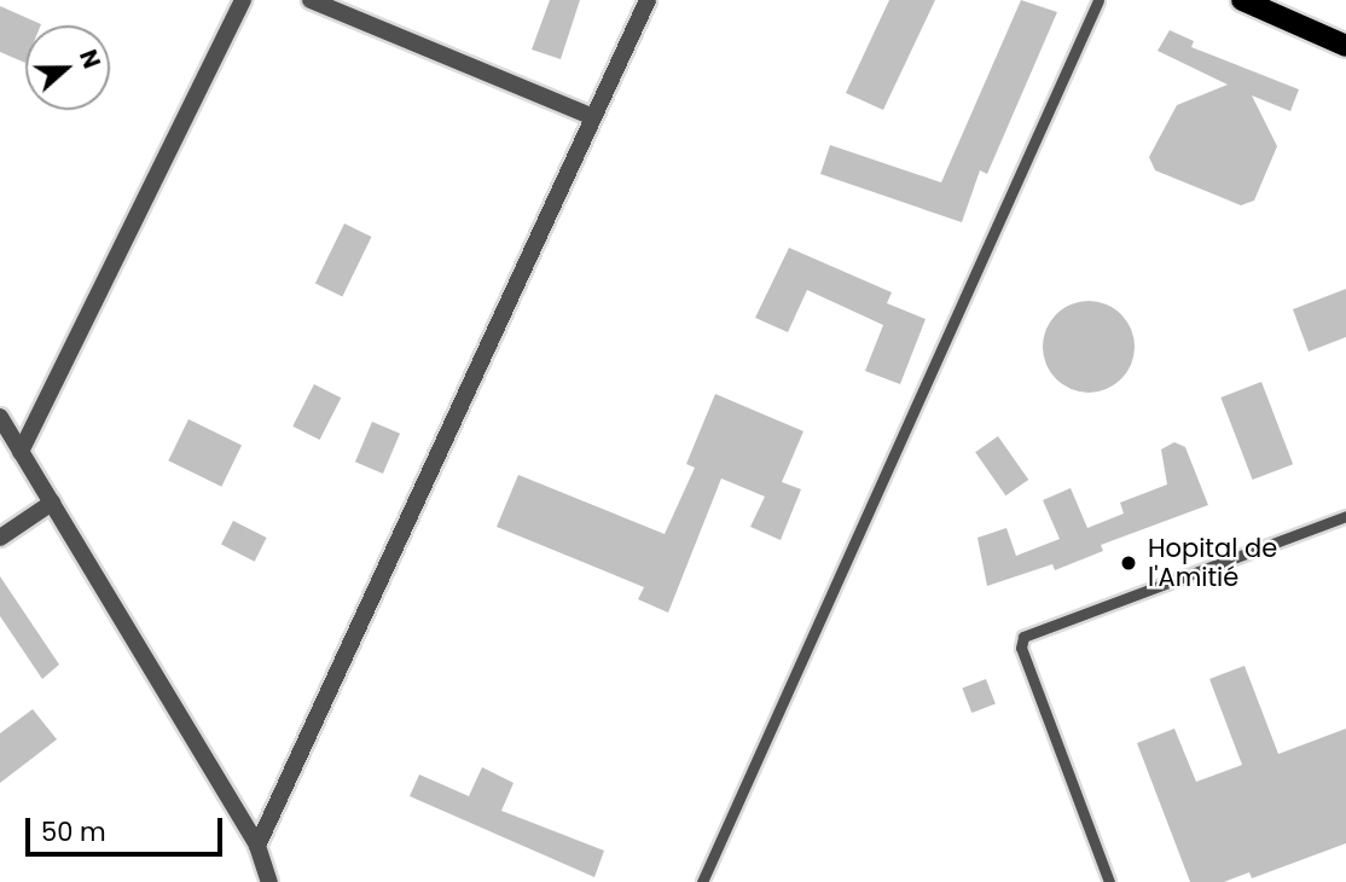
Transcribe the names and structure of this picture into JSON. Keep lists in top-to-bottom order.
{
  "places": ["Hopital de l'Amitié"],
  "scale_bar": "50 m",
  "north": "right"
}
